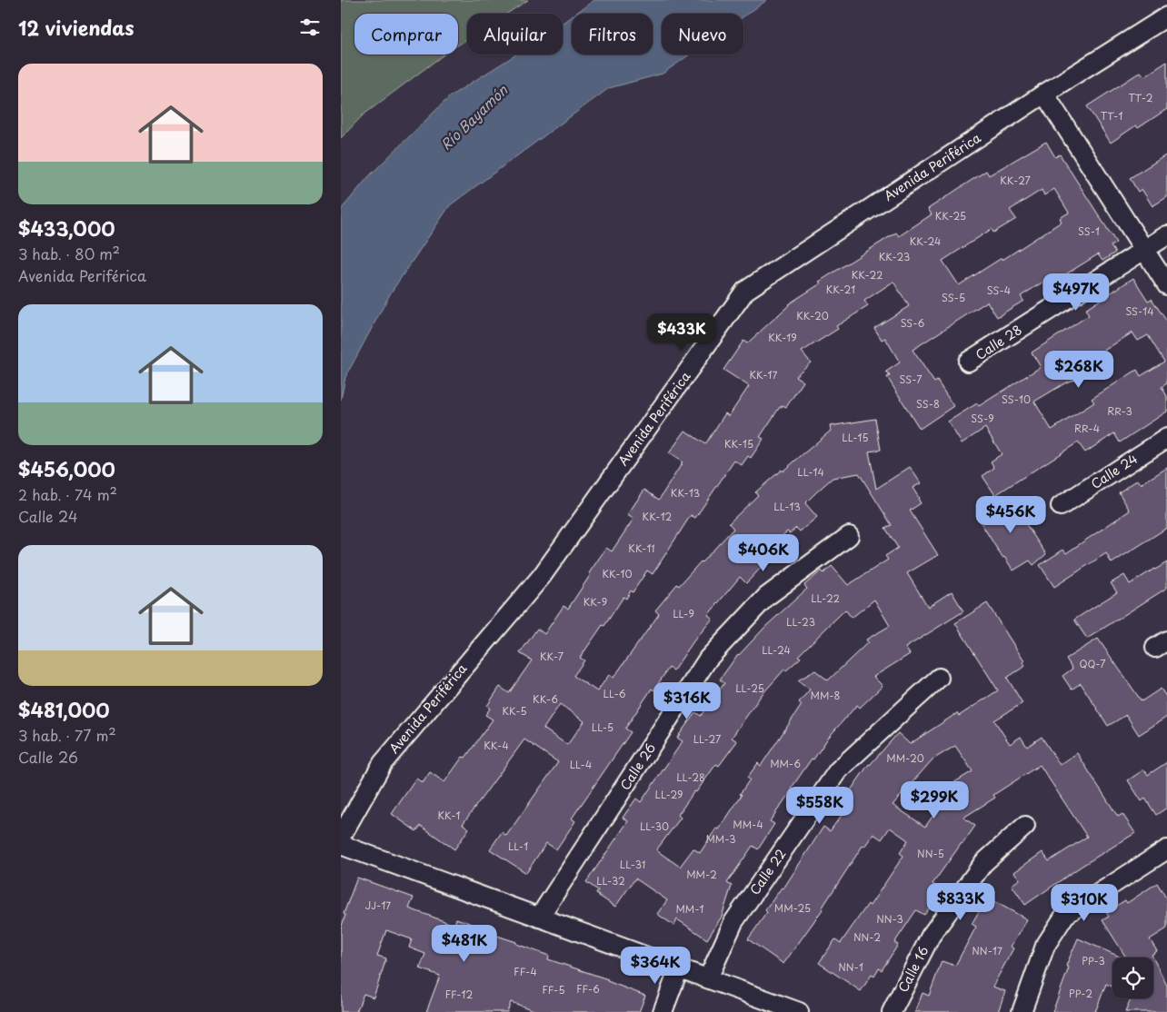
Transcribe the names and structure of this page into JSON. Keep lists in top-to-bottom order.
{
  "streets": {
    "street": [
      "Avenida Periférica",
      "Calle 28",
      "Calle 24",
      "Calle 26",
      "Calle 22",
      "Calle 16"
    ]
  },
  "water": ["Río Bayamón"],
  "house_numbers": [
    "TT-2",
    "TT-1",
    "KK-27",
    "KK-25",
    "SS-1",
    "KK-24",
    "KK-23",
    "KK-22",
    "KK-21",
    "SS-4",
    "SS-5",
    "SS-14",
    "KK-20",
    "SS-6",
    "KK-19",
    "KK-17",
    "SS-7",
    "SS-10",
    "SS-8",
    "RR-3",
    "SS-9",
    "RR-4",
    "LL-15",
    "KK-15",
    "LL-14",
    "KK-13",
    "LL-13",
    "KK-12",
    "KK-11",
    "KK-10",
    "LL-22",
    "KK-9",
    "LL-9",
    "LL-23",
    "LL-24",
    "KK-7",
    "QQ-7",
    "LL-25",
    "LL-6",
    "MM-8",
    "KK-6",
    "KK-5",
    "LL-5",
    "LL-27",
    "KK-4",
    "MM-20",
    "MM-6",
    "LL-4",
    "LL-28",
    "LL-29",
    "KK-1",
    "MM-4",
    "LL-30",
    "MM-3",
    "LL-1",
    "NN-5",
    "LL-31",
    "MM-2",
    "LL-32",
    "JJ-17",
    "MM-25",
    "MM-1",
    "NN-3",
    "NN-2",
    "NN-17",
    "PP-3",
    "NN-1",
    "FF-4",
    "FF-6",
    "FF-5",
    "PP-2",
    "FF-12"
  ],
  "page": {
    "heading": "12 viviendas",
    "chip": [
      "Comprar",
      "Alquilar",
      "Filtros",
      "Nuevo"
    ],
    "list": [
      {
        "name": "$433,000",
        "note": "3 hab. · 80 m² · Avenida Periférica"
      },
      {
        "name": "$456,000",
        "note": "2 hab. · 74 m² · Calle 24"
      },
      {
        "name": "$481,000",
        "note": "3 hab. · 77 m² · Calle 26"
      }
    ],
    "price": [
      "$497K",
      "$433K",
      "$268K",
      "$456K",
      "$406K",
      "$316K",
      "$299K",
      "$558K",
      "$833K",
      "$310K",
      "$481K",
      "$364K"
    ]
  }
}
